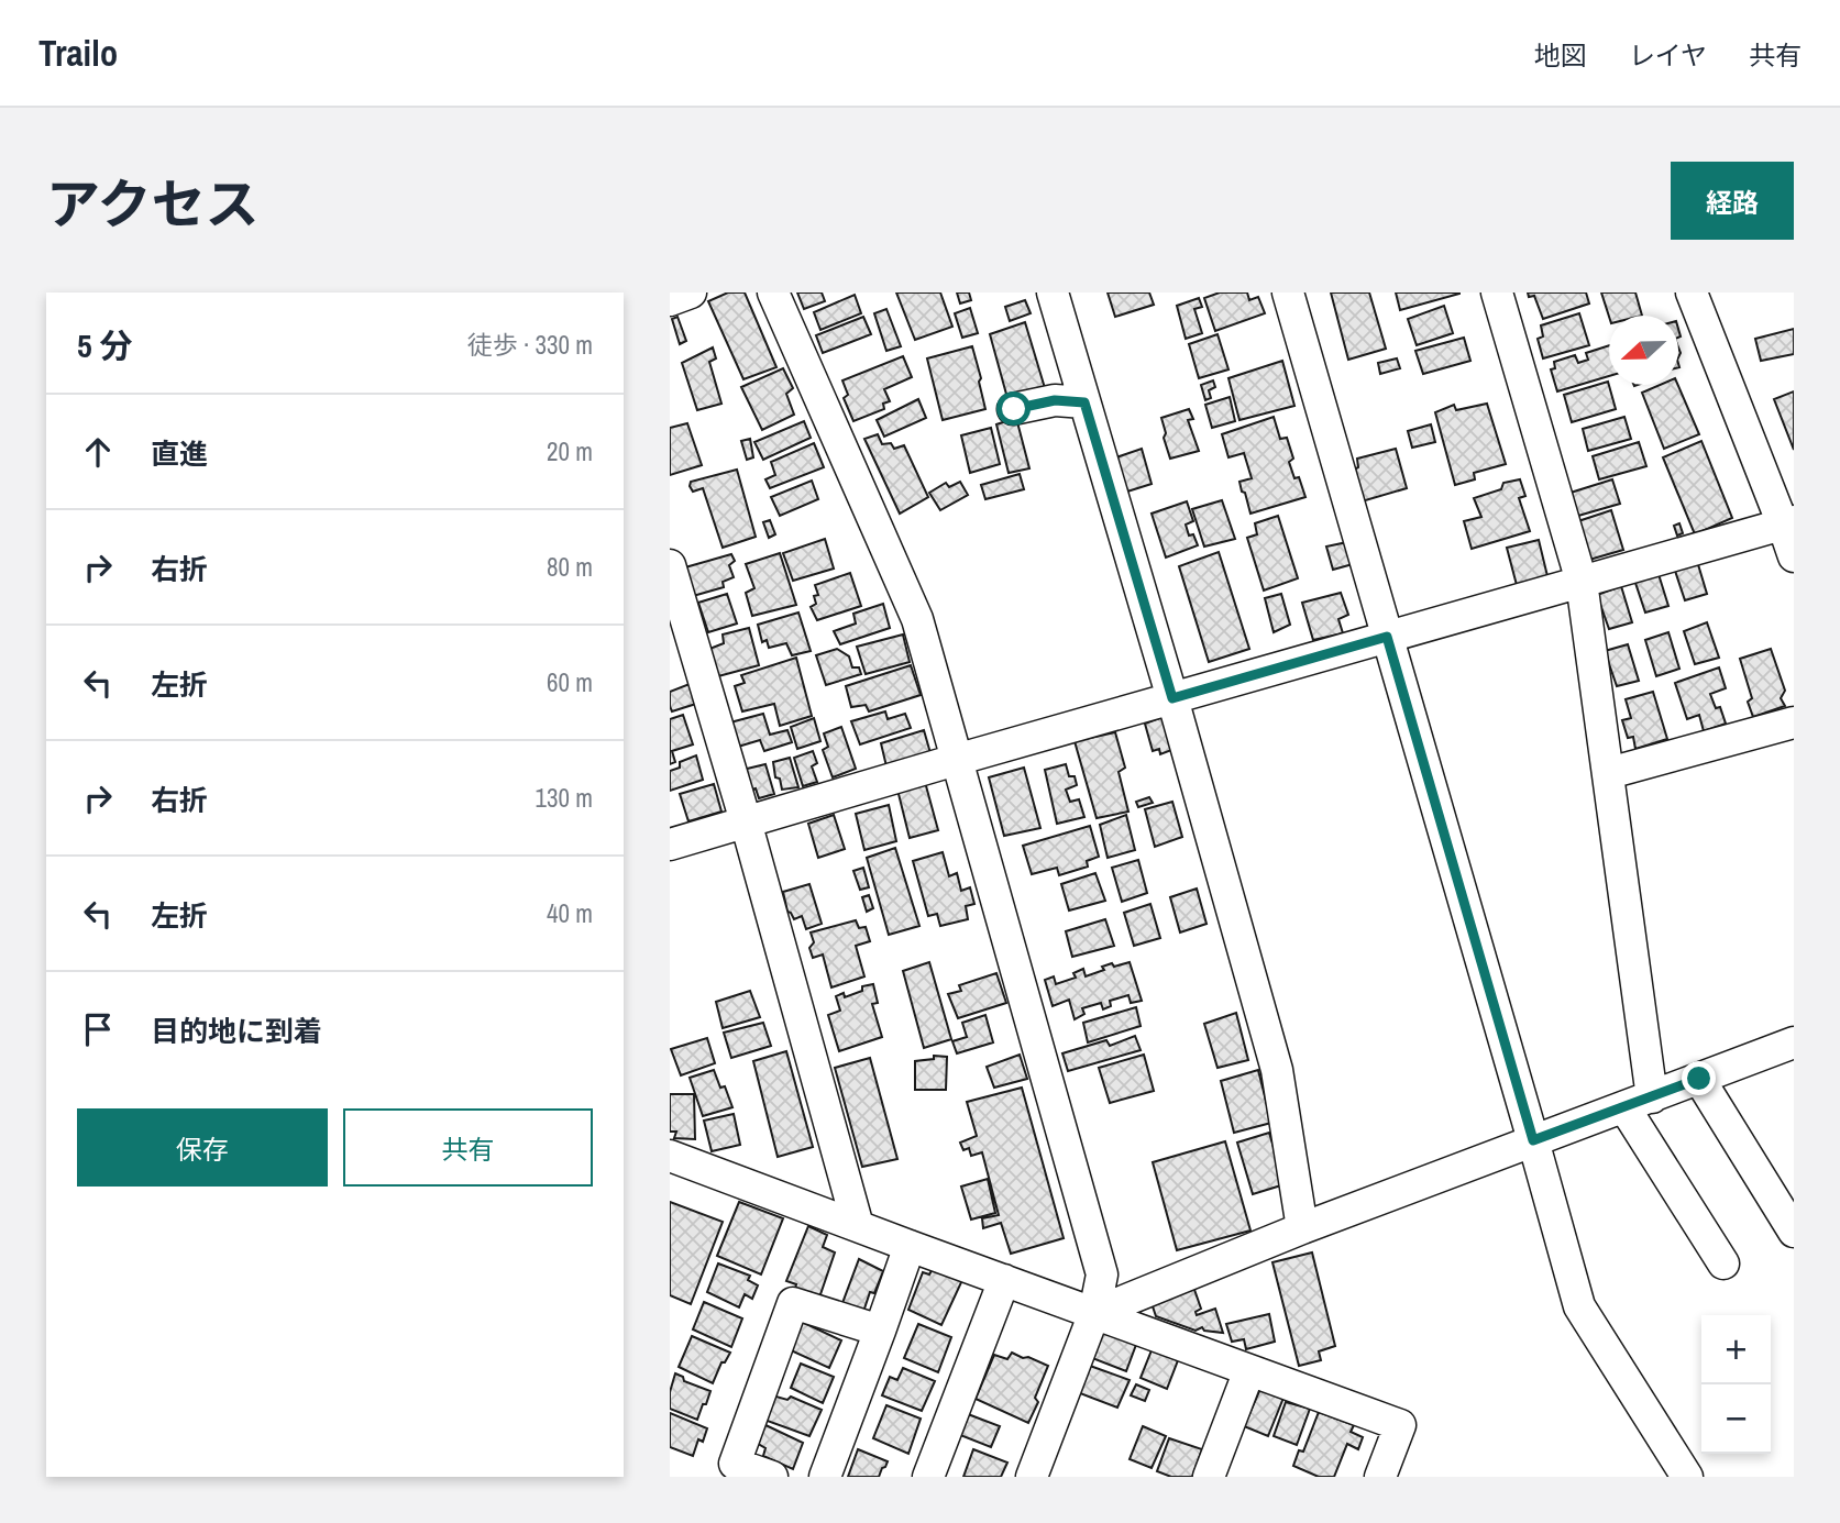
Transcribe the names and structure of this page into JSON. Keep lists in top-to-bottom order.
{
  "north": "left",
  "page": {
    "header": "Trailo",
    "nav": ["地図", "レイヤ", "共有"],
    "title": "アクセス",
    "buttons": [
      "経路",
      ["保存", "共有"]
    ],
    "heading": ["5 分", "徒歩 · 330 m"],
    "list": [
      ["直進", "20 m"],
      ["右折", "80 m"],
      ["左折", "60 m"],
      ["右折", "130 m"],
      ["左折", "40 m"],
      "目的地に到着"
    ],
    "map_buttons": ["+", "−"]
  }
}
